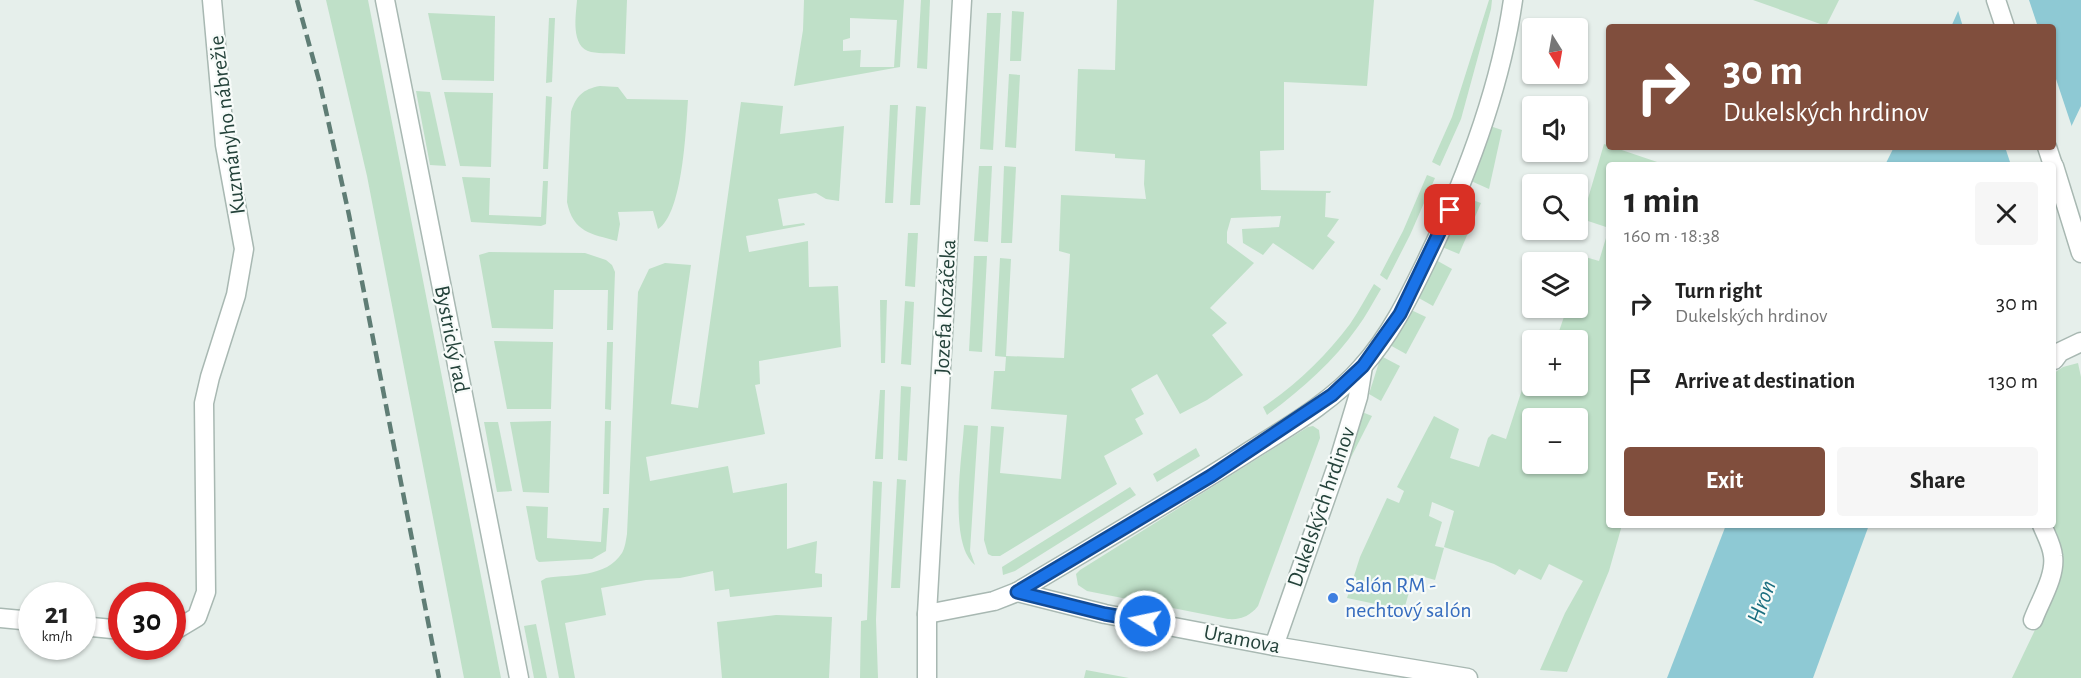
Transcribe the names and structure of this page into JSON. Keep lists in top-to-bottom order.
{
  "streets": {
    "street": [
      "Kuzmányho nábrežie",
      "Jozefa Kozáčeka",
      "Bystrický rad",
      "Dukelských hrdinov",
      "Uramova"
    ]
  },
  "crossings": [
    ["Jozefa Kozáčeka", "Dukelských hrdinov"],
    ["Dukelských hrdinov", "Uramova"]
  ],
  "water": ["Hron"],
  "places": ["Salón RM - nechtový salón"],
  "north": "bottom",
  "page": {
    "map_buttons": ["+", "−"],
    "turn": ["30 m", "Dukelských hrdinov"],
    "heading": ["1 min", "160 m · 18:38"],
    "list": [
      {
        "name": "Turn right",
        "note": "Dukelských hrdinov",
        "value": "30 m"
      },
      {
        "name": "Arrive at destination",
        "value": "130 m"
      }
    ],
    "buttons": ["Exit", "Share"],
    "speed": "21 km/h",
    "limit": "30"
  }
}
